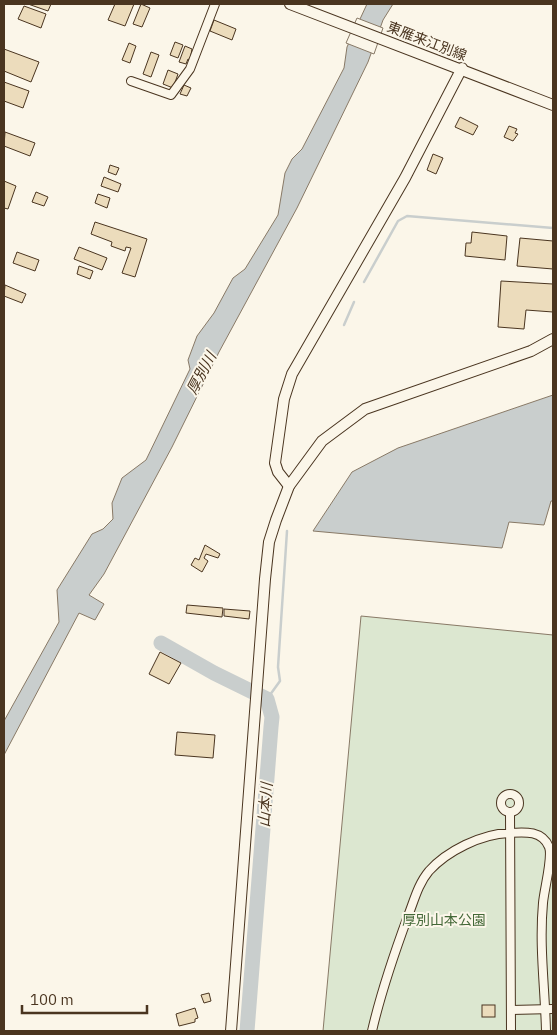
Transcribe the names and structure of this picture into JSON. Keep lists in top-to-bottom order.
{
  "streets": {
    "street": ["東雁来江別線"]
  },
  "water": ["厚別川", "山本川"],
  "parks": ["厚別山本公園"],
  "scale_bar": "100 m"
}
